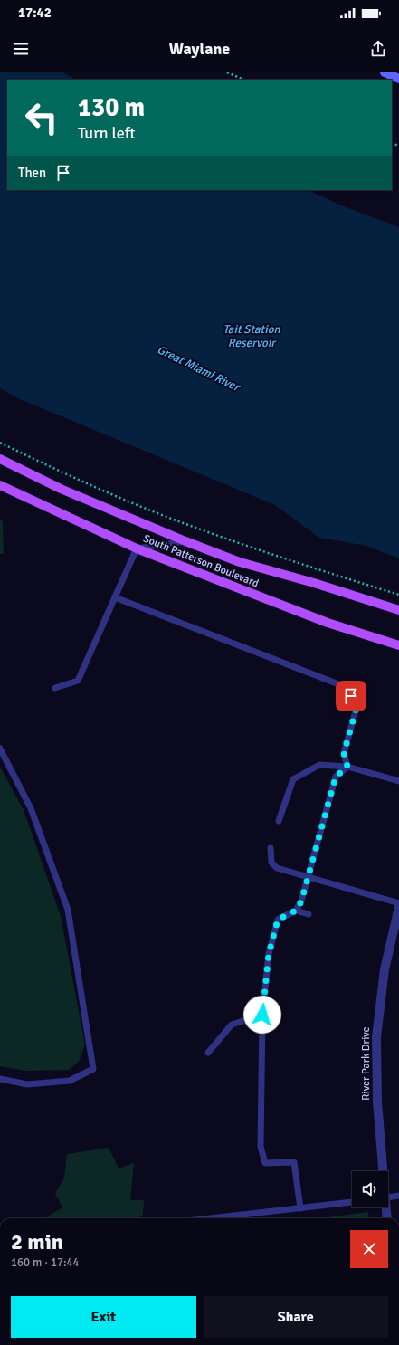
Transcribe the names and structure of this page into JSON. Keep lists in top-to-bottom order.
{
  "streets": {
    "main road": ["South Patterson Boulevard"],
    "street": ["River Park Drive"]
  },
  "water": ["Tait Station Reservoir", "Great Miami River"],
  "page": {
    "status": "17:42",
    "header": "Waylane",
    "turn": ["130 m", "Turn left"],
    "then": "Then",
    "heading": ["2 min", "160 m · 17:44"],
    "buttons": ["Exit", "Share"]
  }
}
